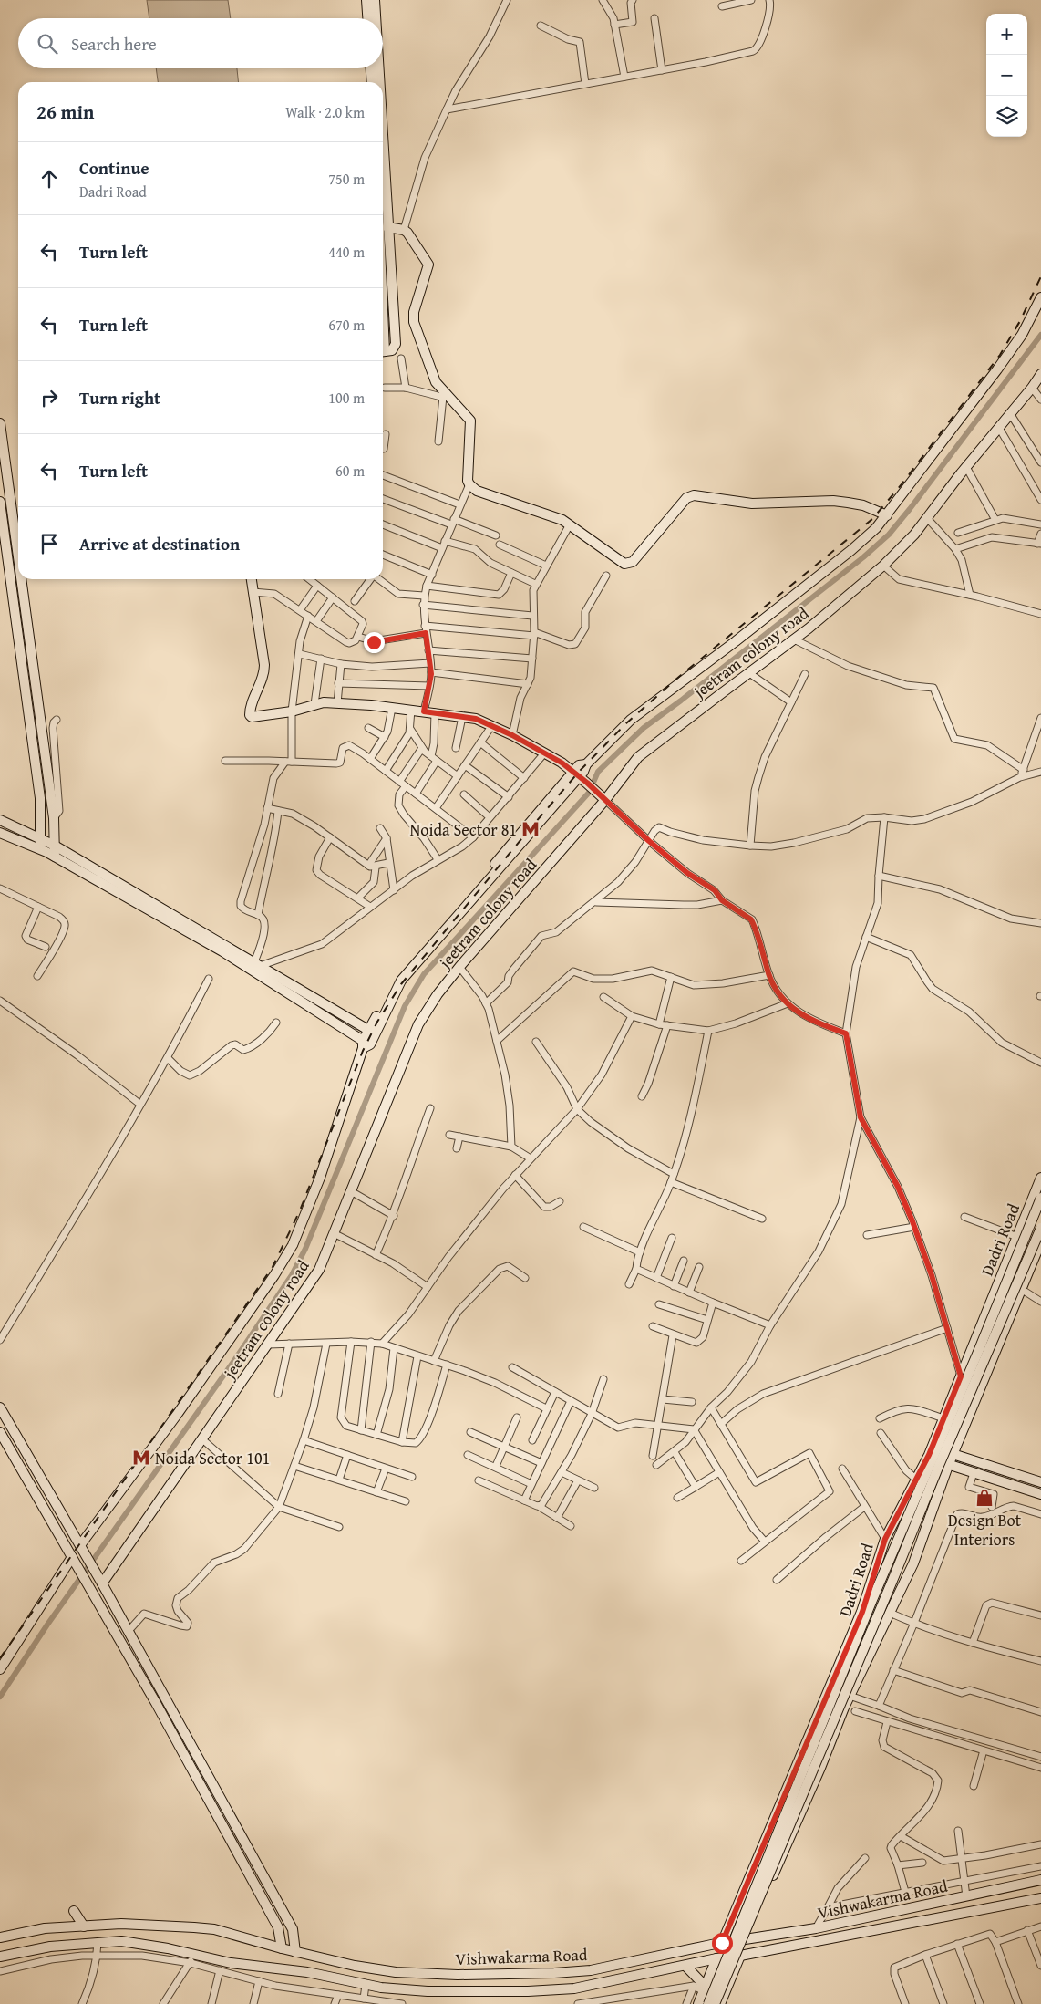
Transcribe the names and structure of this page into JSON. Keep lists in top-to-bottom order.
{
  "streets": {
    "street": ["jeetram colony road", "Dadri Road", "Vishwakarma Road"]
  },
  "crossings": [
    ["Dadri Road", "Vishwakarma Road"]
  ],
  "places": {
    "metro station": ["Noida Sector 81", "Noida Sector 101"],
    "shop": ["Design Bot Interiors"]
  },
  "page": {
    "map_buttons": ["+", "−"],
    "search": "Search here",
    "heading": ["26 min", "Walk · 2.0 km"],
    "list": [
      ["Continue", "Dadri Road", "750 m"],
      ["Turn left", "440 m"],
      ["Turn left", "670 m"],
      ["Turn right", "100 m"],
      ["Turn left", "60 m"],
      "Arrive at destination"
    ]
  }
}
